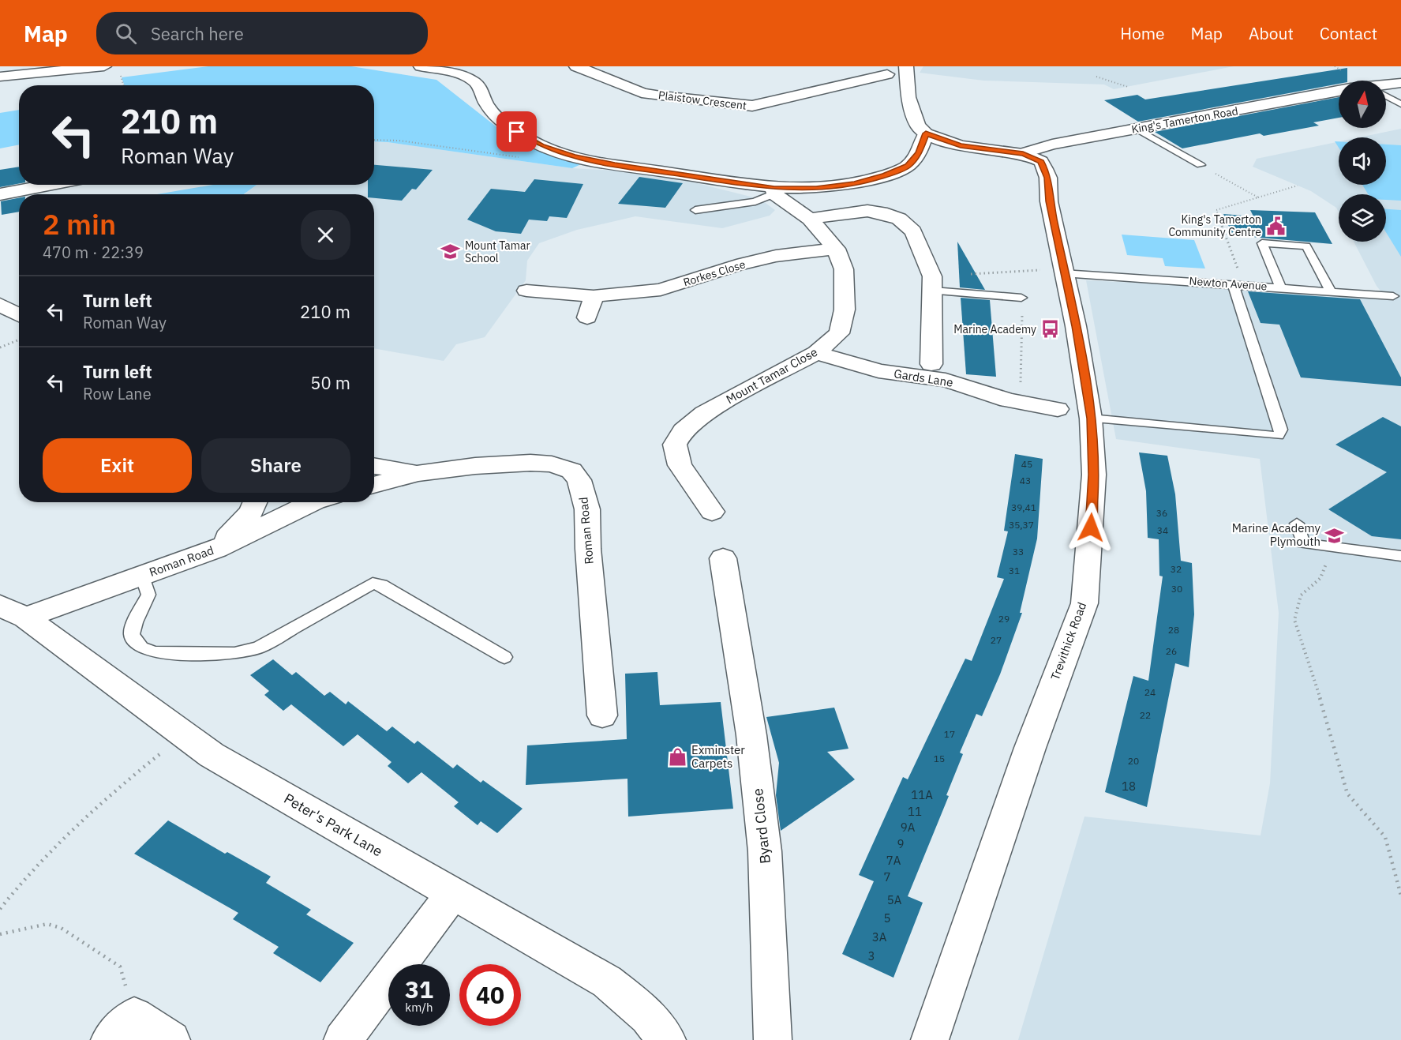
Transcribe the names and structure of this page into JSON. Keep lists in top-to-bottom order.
{
  "streets": {
    "street": [
      "Plaistow Crescent",
      "King's Tamerton Road",
      "Rorkes Close",
      "Mount Tamar Close",
      "Gards Lane",
      "Roman Road",
      "Trevithick Road",
      "Peter's Park Lane",
      "Byard Close"
    ],
    "lane": ["Newton Avenue"]
  },
  "crossings": [
    ["King's Tamerton Road", "Trevithick Road"],
    ["Rorkes Close", "Mount Tamar Close"],
    ["Newton Avenue", "Trevithick Road"],
    ["Mount Tamar Close", "Gards Lane"],
    ["Roman Road", "Peter's Park Lane"]
  ],
  "places": {
    "public building": ["King's Tamerton Community Centre"],
    "school or university": ["Mount Tamar School", "Marine Academy Plymouth"],
    "bus stop": ["Marine Academy"],
    "shop": ["Exminster Carpets"]
  },
  "house_numbers": [
    "45",
    "43",
    "39,41",
    "36",
    "35,37",
    "34",
    "33",
    "32",
    "31",
    "30",
    "29",
    "28",
    "27",
    "26",
    "24",
    "22",
    "17",
    "15",
    "20",
    "18",
    "11A",
    "11",
    "9A",
    "9",
    "7A",
    "7",
    "5A",
    "5",
    "3A",
    "3"
  ],
  "north": "top",
  "page": {
    "header": "Map",
    "search": "Search here",
    "nav": [
      "Home",
      "Map",
      "About",
      "Contact"
    ],
    "turn": ["210 m", "Roman Way"],
    "heading": ["2 min", "470 m · 22:39"],
    "list": [
      {
        "name": "Turn left",
        "note": "Roman Way",
        "value": "210 m"
      },
      {
        "name": "Turn left",
        "note": "Row Lane",
        "value": "50 m"
      }
    ],
    "buttons": ["Exit", "Share"],
    "speed": "31 km/h",
    "limit": "40"
  }
}
